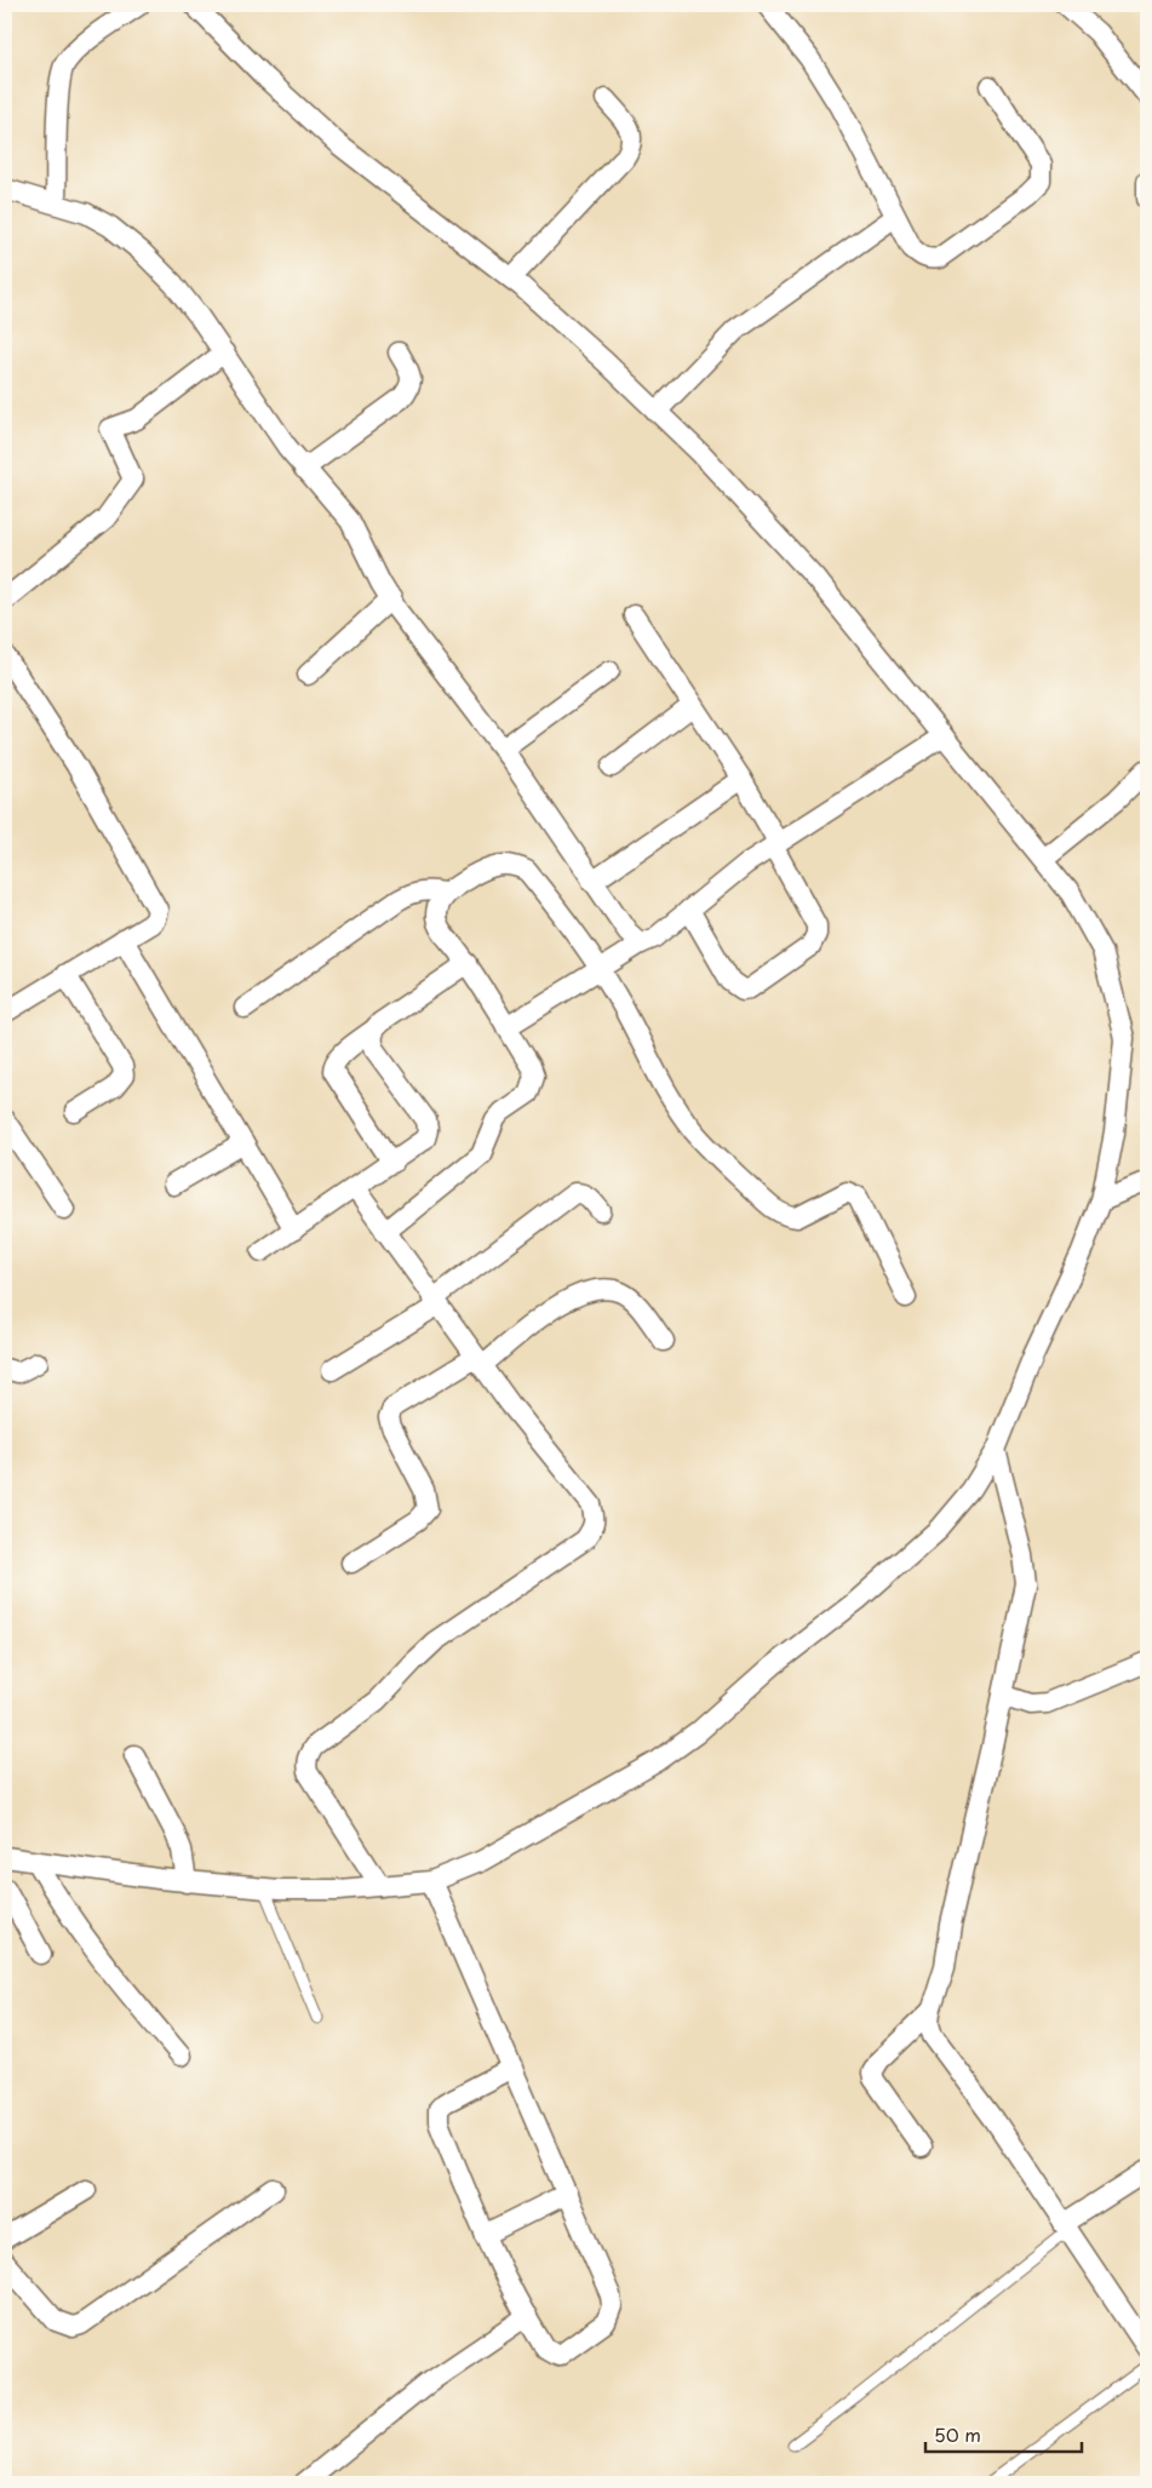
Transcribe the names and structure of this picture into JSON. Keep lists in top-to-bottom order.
{
  "scale_bar": "50 m"
}
